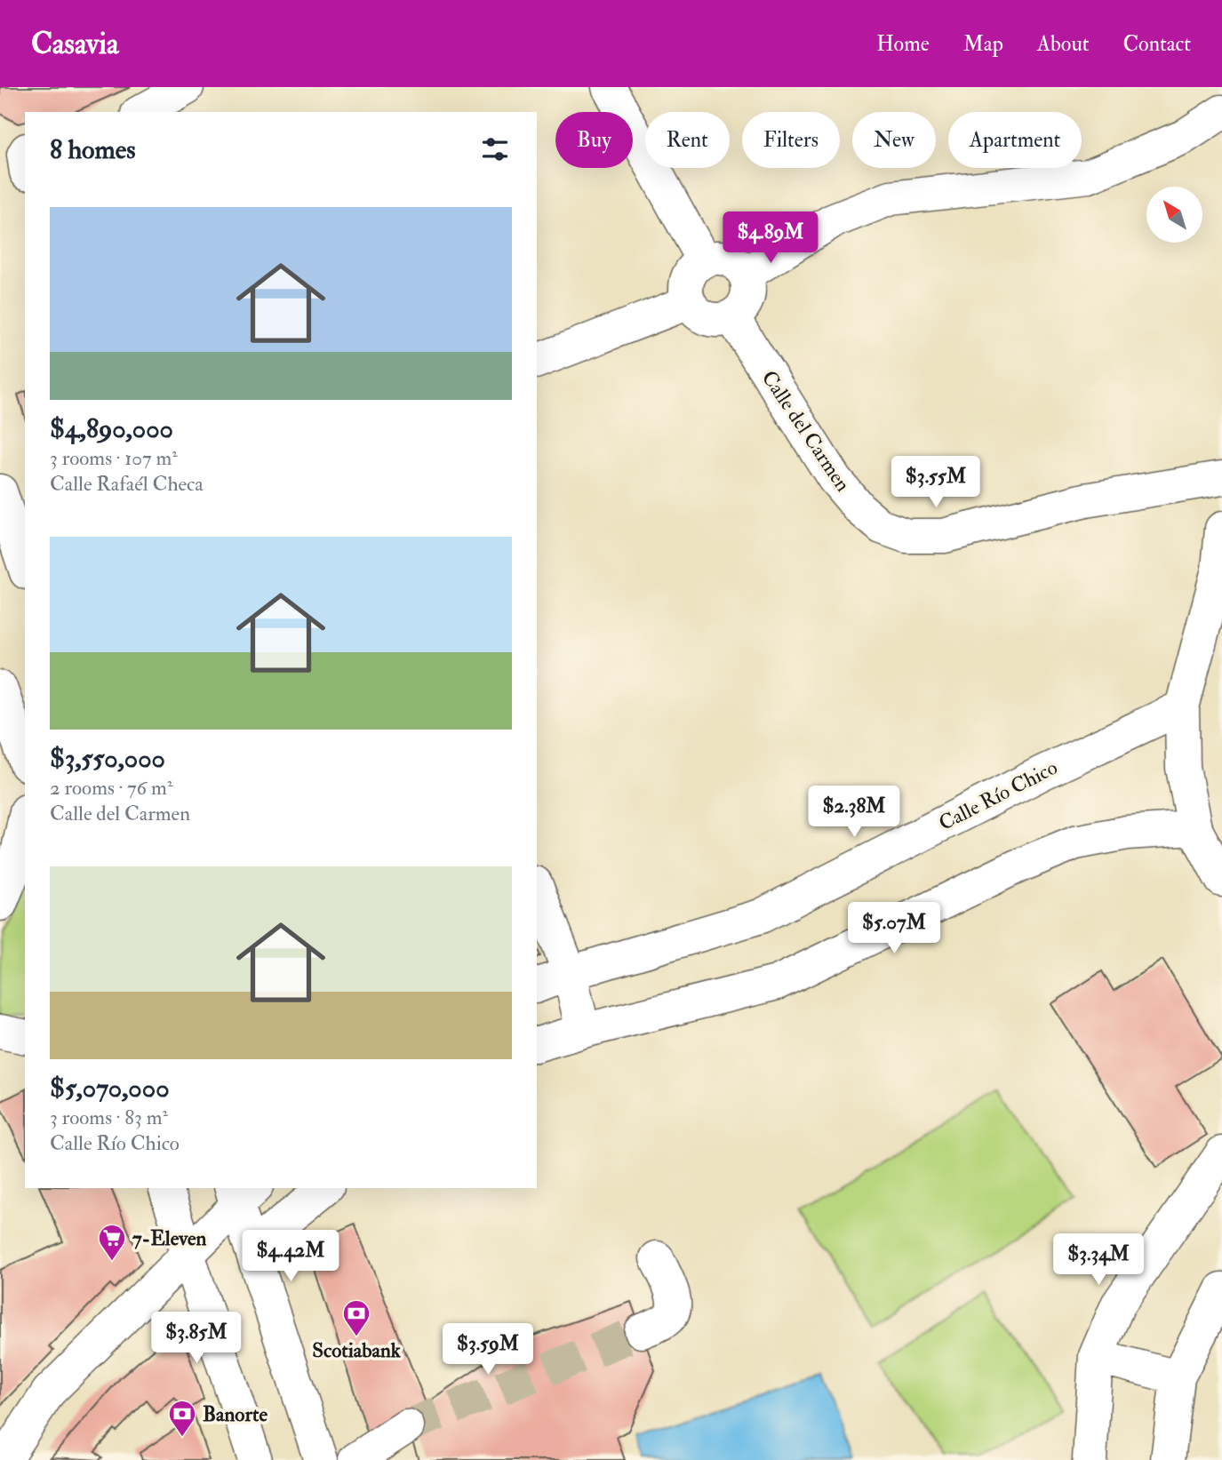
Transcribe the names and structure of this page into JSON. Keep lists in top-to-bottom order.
{
  "streets": {
    "street": ["Calle del Carmen", "Calle Río Chico"]
  },
  "places": {
    "supermarket": ["7-Eleven"],
    "bank": ["Scotiabank", "Banorte"]
  },
  "north": "top left",
  "page": {
    "header": "Casavia",
    "nav": [
      "Home",
      "Map",
      "About",
      "Contact"
    ],
    "chip": [
      "Buy",
      "Rent",
      "Filters",
      "New",
      "Apartment"
    ],
    "heading": "8 homes",
    "list": [
      {
        "name": "$4,890,000",
        "note": "3 rooms · 107 m² · Calle Rafaél Checa"
      },
      {
        "name": "$3,550,000",
        "note": "2 rooms · 76 m² · Calle del Carmen"
      },
      {
        "name": "$5,070,000",
        "note": "3 rooms · 83 m² · Calle Río Chico"
      }
    ],
    "price": [
      "$4.89M",
      "$3.55M",
      "$2.38M",
      "$5.07M",
      "$4.42M",
      "$3.34M",
      "$3.85M",
      "$3.59M"
    ]
  }
}
